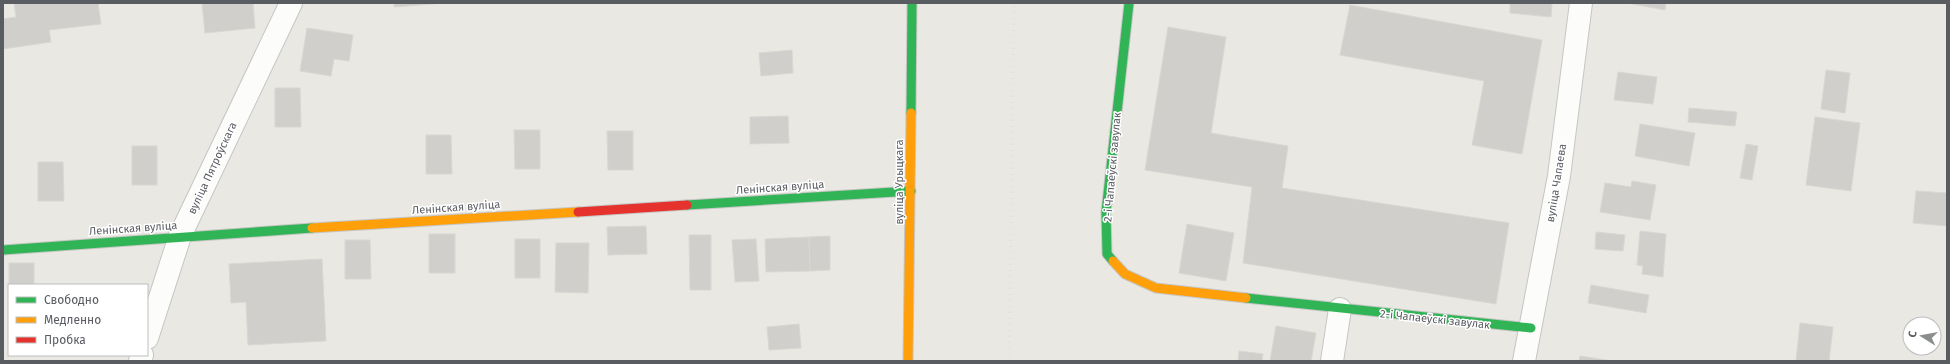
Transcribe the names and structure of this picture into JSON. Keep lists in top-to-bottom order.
{
  "streets": {
    "street": [
      "2-і Чапаеўскі завулак",
      "вуліца Пятроўскага",
      "вуліца Урыцкага",
      "вуліца Чапаева",
      "Ленінская вуліца"
    ]
  },
  "crossings": [
    ["2-і Чапаеўскі завулак", "вуліца Чапаева"],
    ["вуліца Пятроўскага", "Ленінская вуліца"],
    ["вуліца Урыцкага", "Ленінская вуліца"]
  ],
  "legend": ["Свободно", "Медленно", "Пробка"],
  "north": "left"
}
